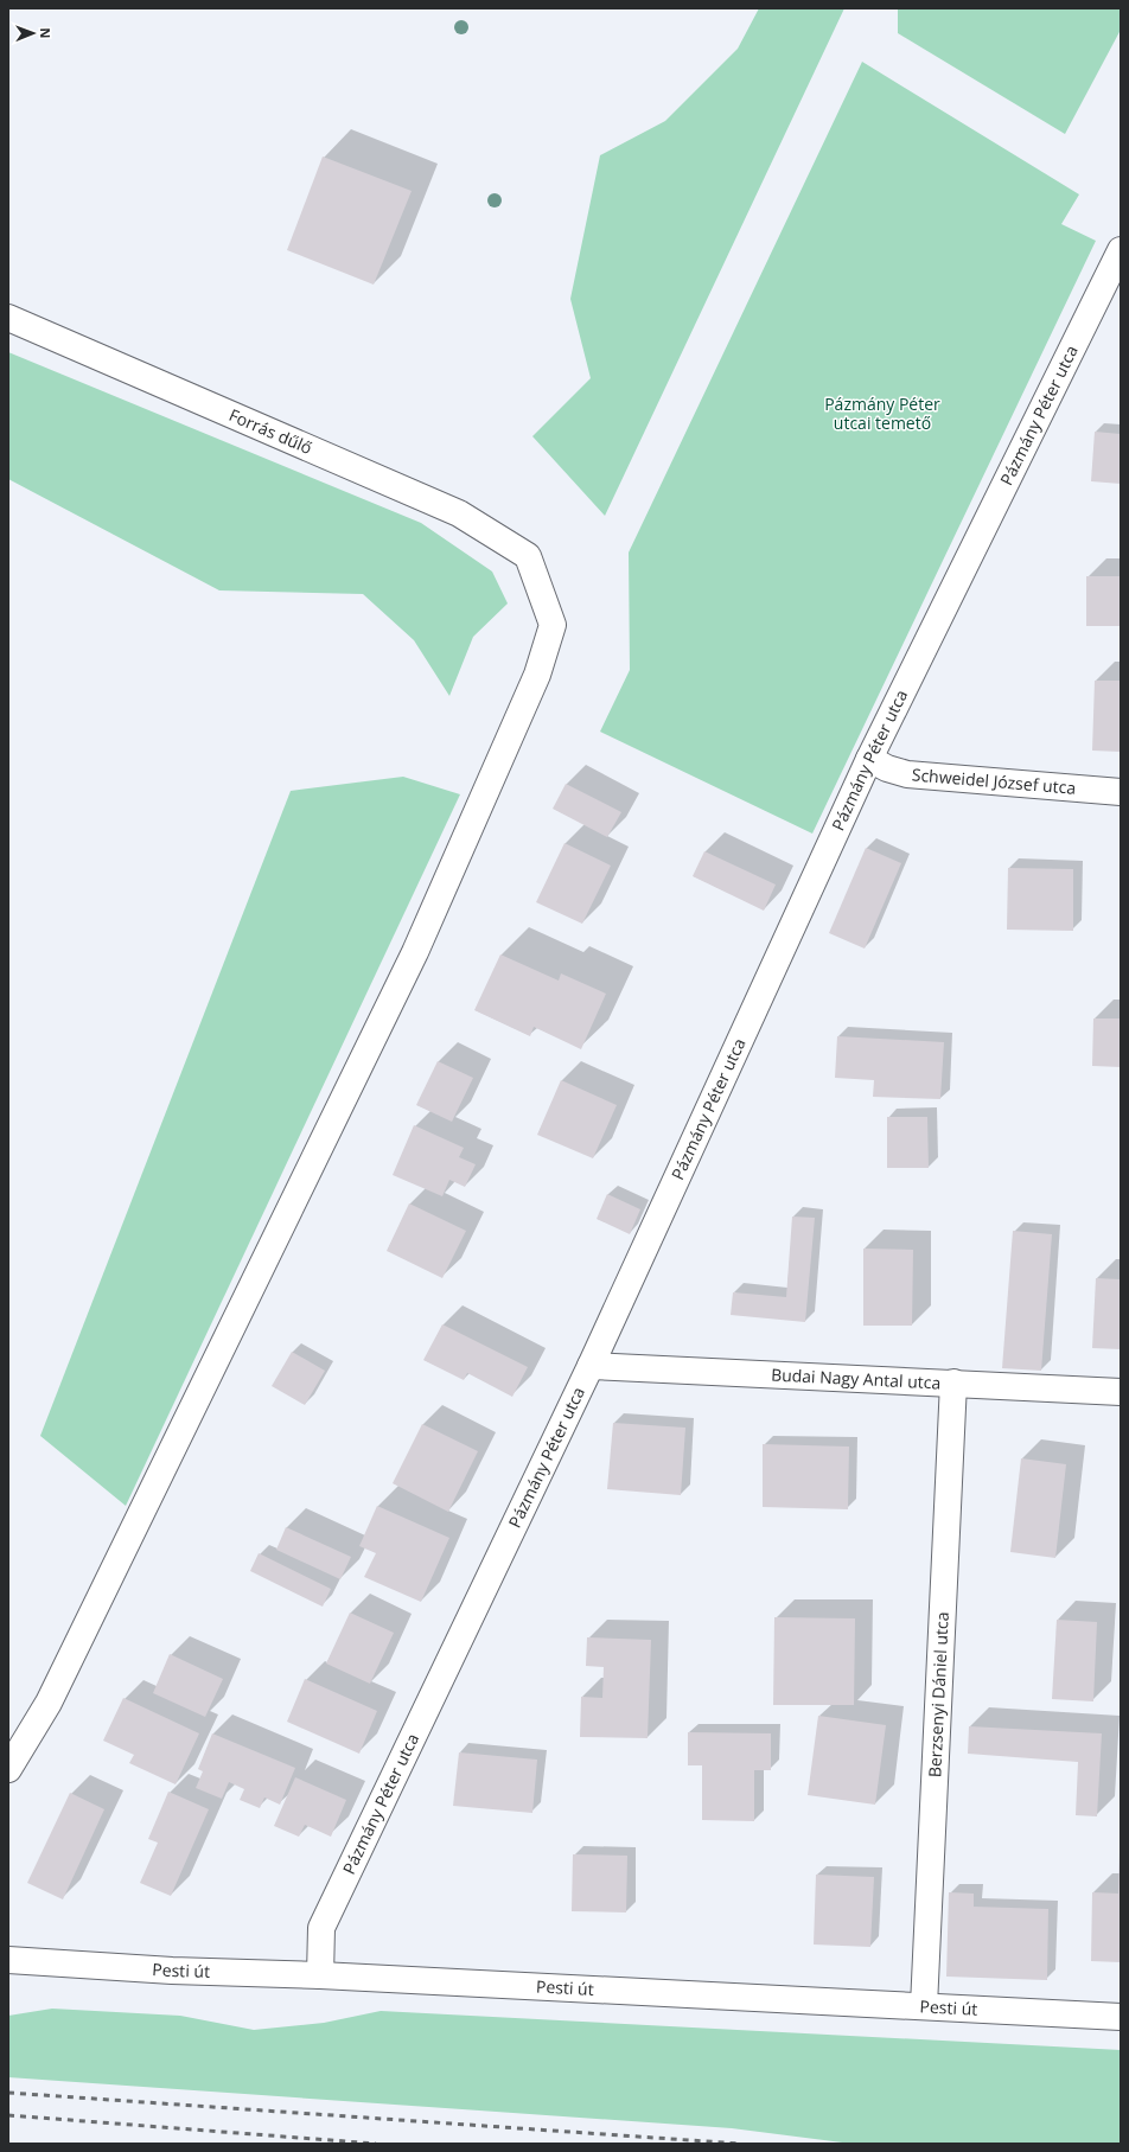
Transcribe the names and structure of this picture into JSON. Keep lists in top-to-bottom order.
{
  "streets": {
    "street": [
      "Pázmány Péter utca",
      "Forrás dűlő",
      "Schweidel József utca",
      "Budai Nagy Antal utca",
      "Berzsenyi Dániel utca",
      "Pesti út"
    ]
  },
  "crossings": [
    ["Pázmány Péter utca", "Schweidel József utca"],
    ["Pázmány Péter utca", "Budai Nagy Antal utca"],
    ["Pázmány Péter utca", "Pesti út"],
    ["Budai Nagy Antal utca", "Berzsenyi Dániel utca"],
    ["Berzsenyi Dániel utca", "Pesti út"]
  ],
  "parks": ["Pázmány Péter utcai temető"],
  "north": "right"
}
